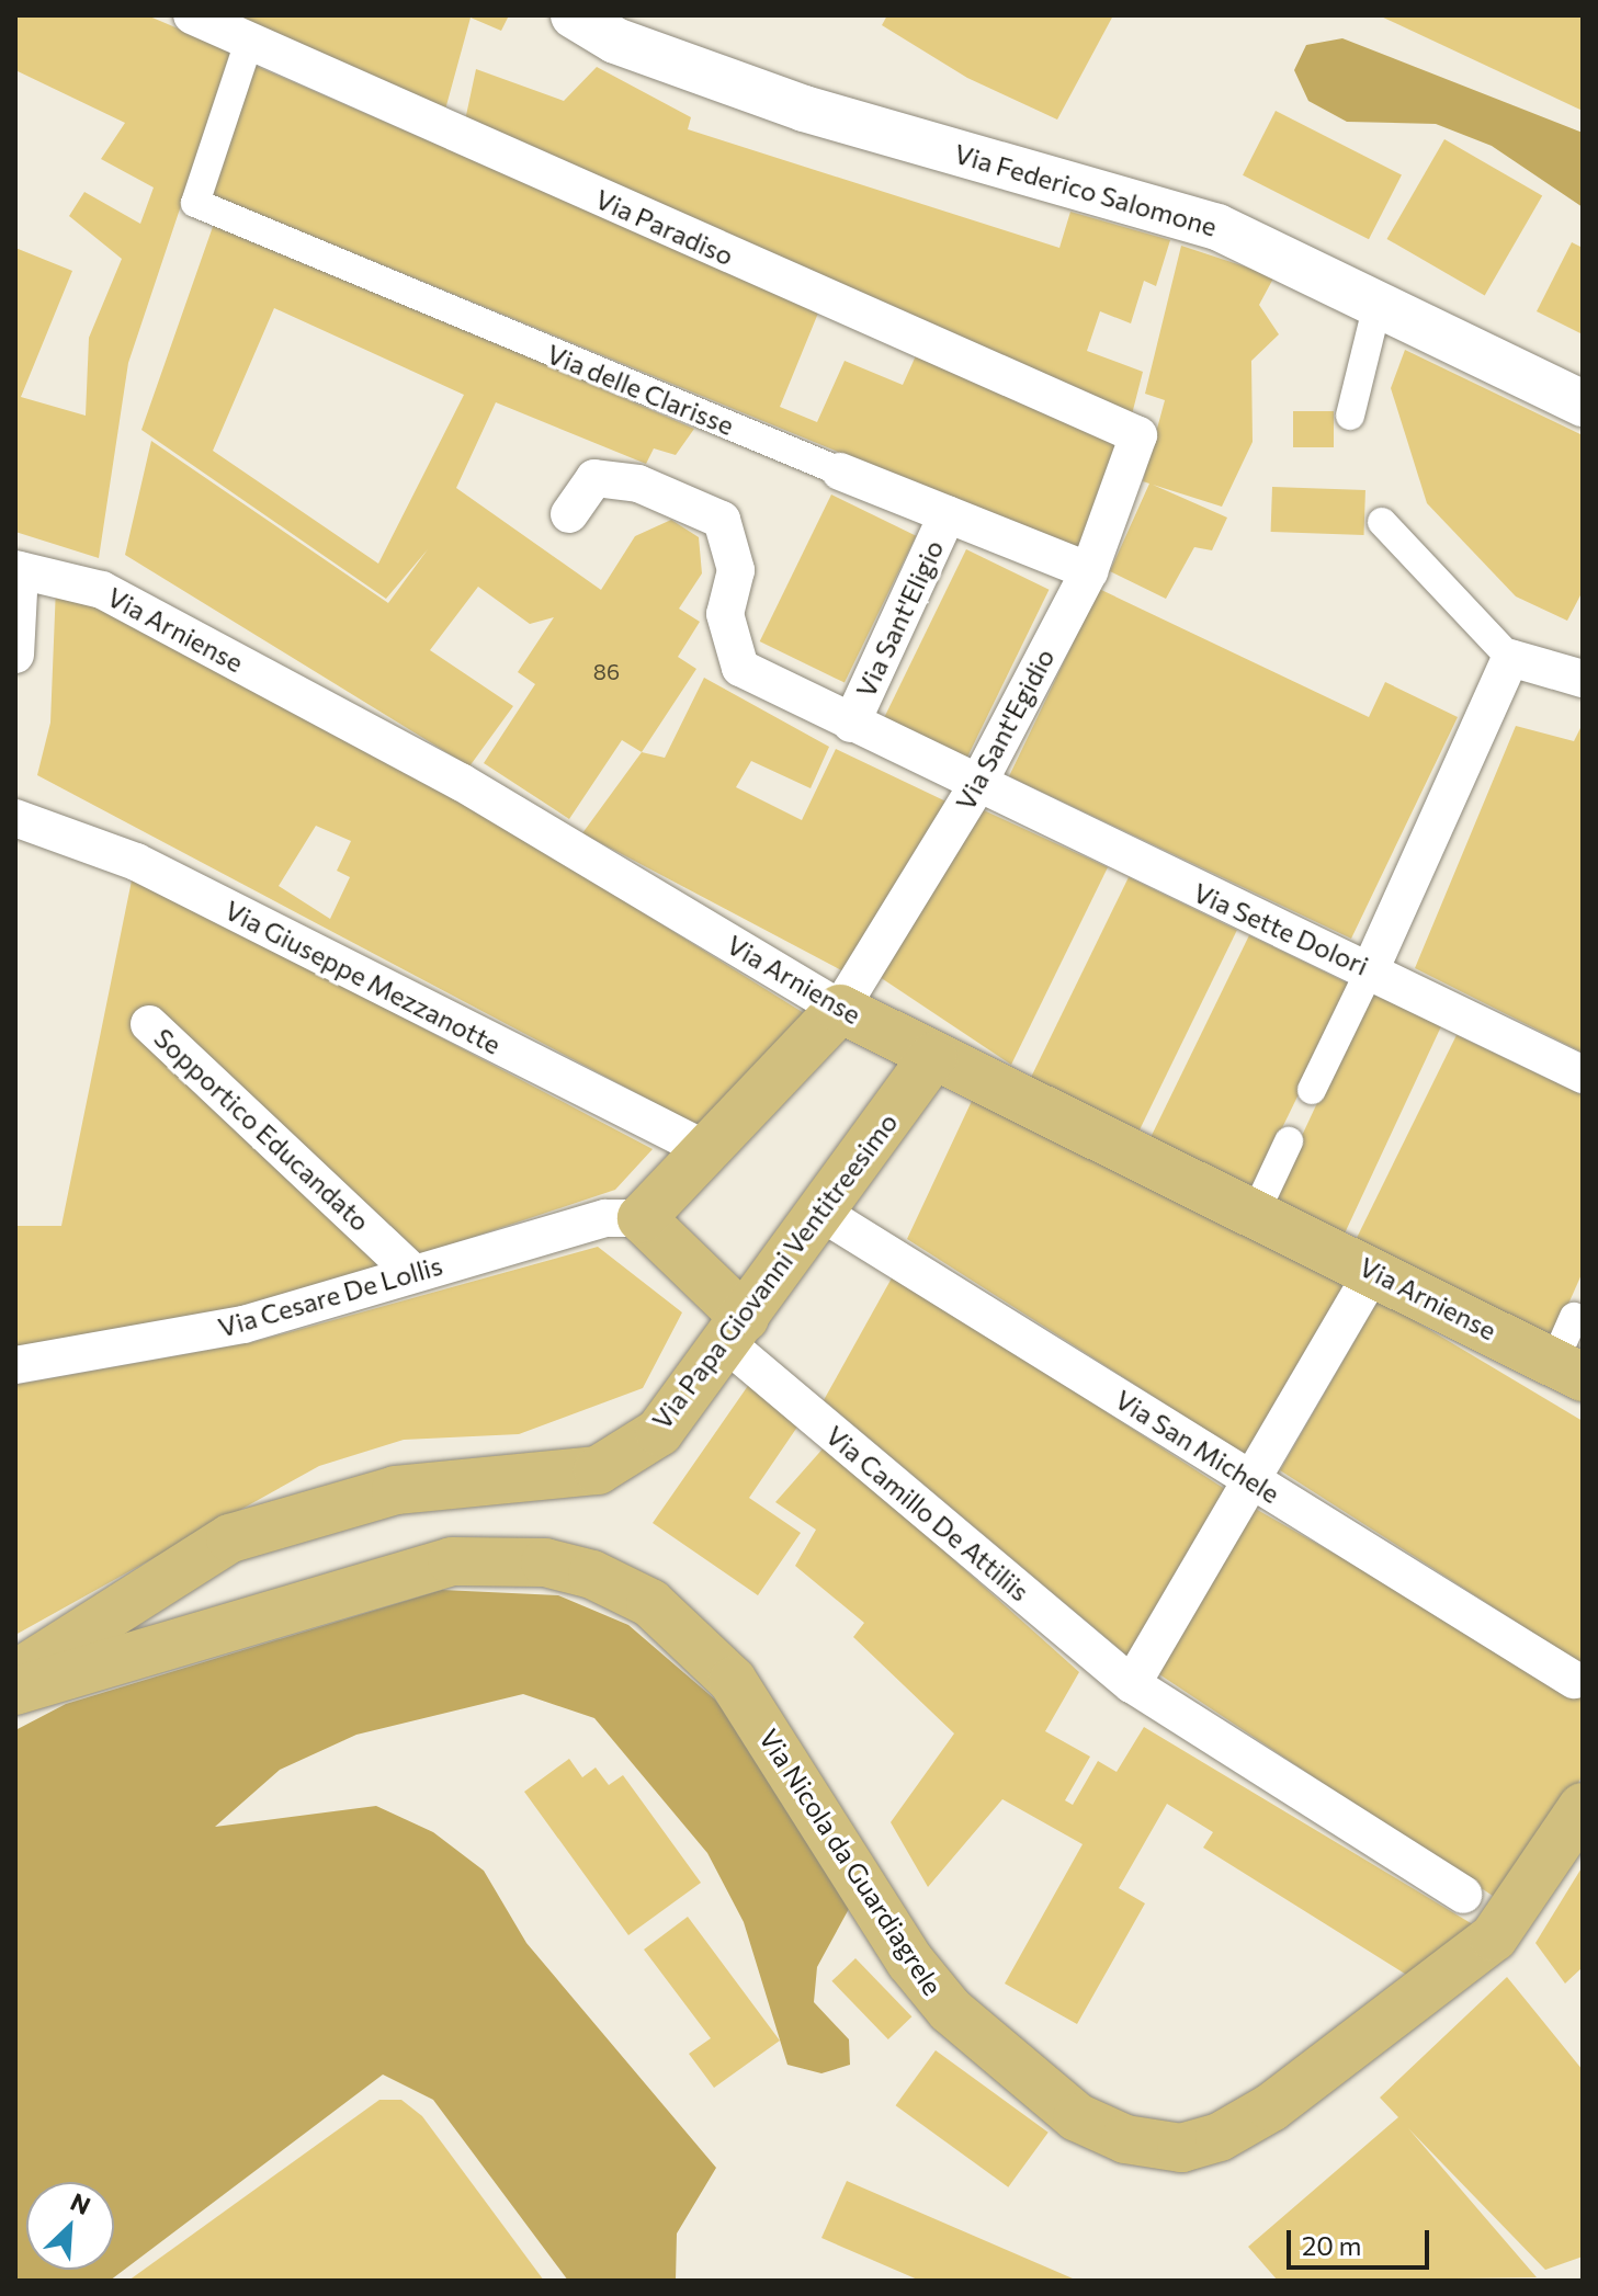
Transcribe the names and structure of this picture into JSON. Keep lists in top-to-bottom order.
{
  "streets": {
    "main road": ["Via Arniense", "Via Papa Giovanni Ventitreesimo", "Via Nicola da Guardiagrele"],
    "street": [
      "Via Federico Salomone",
      "Via Paradiso",
      "Via delle Clarisse",
      "Via Sant'Eligio",
      "Via Sant'Egidio",
      "Via Sette Dolori",
      "Via Giuseppe Mezzanotte",
      "Sopportico Educandato",
      "Via Cesare De Lollis",
      "Via San Michele",
      "Via Camillo De Attiliis"
    ]
  },
  "crossings": [
    ["Via Paradiso", "Via delle Clarisse"],
    ["Via Paradiso", "Via Sant'Egidio"],
    ["Via delle Clarisse", "Via Sant'Eligio"],
    ["Via delle Clarisse", "Via Sant'Egidio"],
    ["Via Sant'Eligio", "Via Sant'Egidio"],
    ["Via Sant'Eligio", "Via Sette Dolori"],
    ["Via Arniense", "Via Sant'Egidio"],
    ["Via Arniense", "Via Papa Giovanni Ventitreesimo"],
    ["Via Sant'Egidio", "Via Sette Dolori"],
    ["Sopportico Educandato", "Via Cesare De Lollis"],
    ["Via Papa Giovanni Ventitreesimo", "Via San Michele"],
    ["Via Papa Giovanni Ventitreesimo", "Via Camillo De Attiliis"]
  ],
  "house_numbers": ["86"],
  "scale_bar": "20 m",
  "north": "top right"
}
